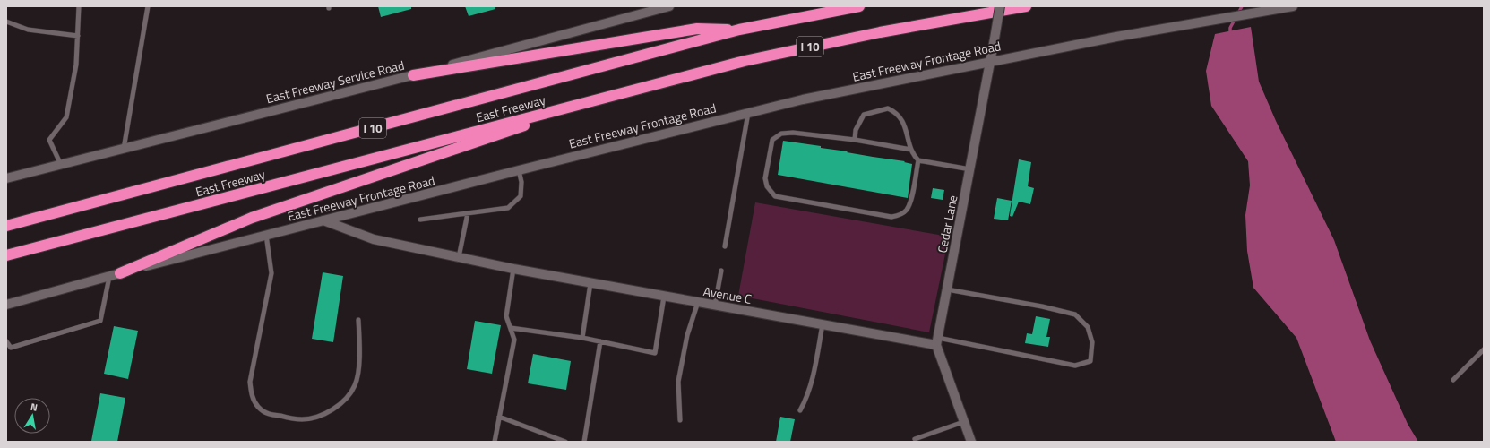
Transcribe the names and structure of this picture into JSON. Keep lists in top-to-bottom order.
{
  "streets": {
    "highway": ["I 10", "East Freeway"],
    "main road": [
      "East Freeway Frontage Road",
      "East Freeway Service Road",
      "Cedar Lane",
      "Avenue C"
    ]
  },
  "crossings": [
    ["East Freeway Frontage Road", "Cedar Lane"],
    ["East Freeway Frontage Road", "Avenue C"],
    ["Cedar Lane", "Avenue C"]
  ],
  "north": "top"
}
